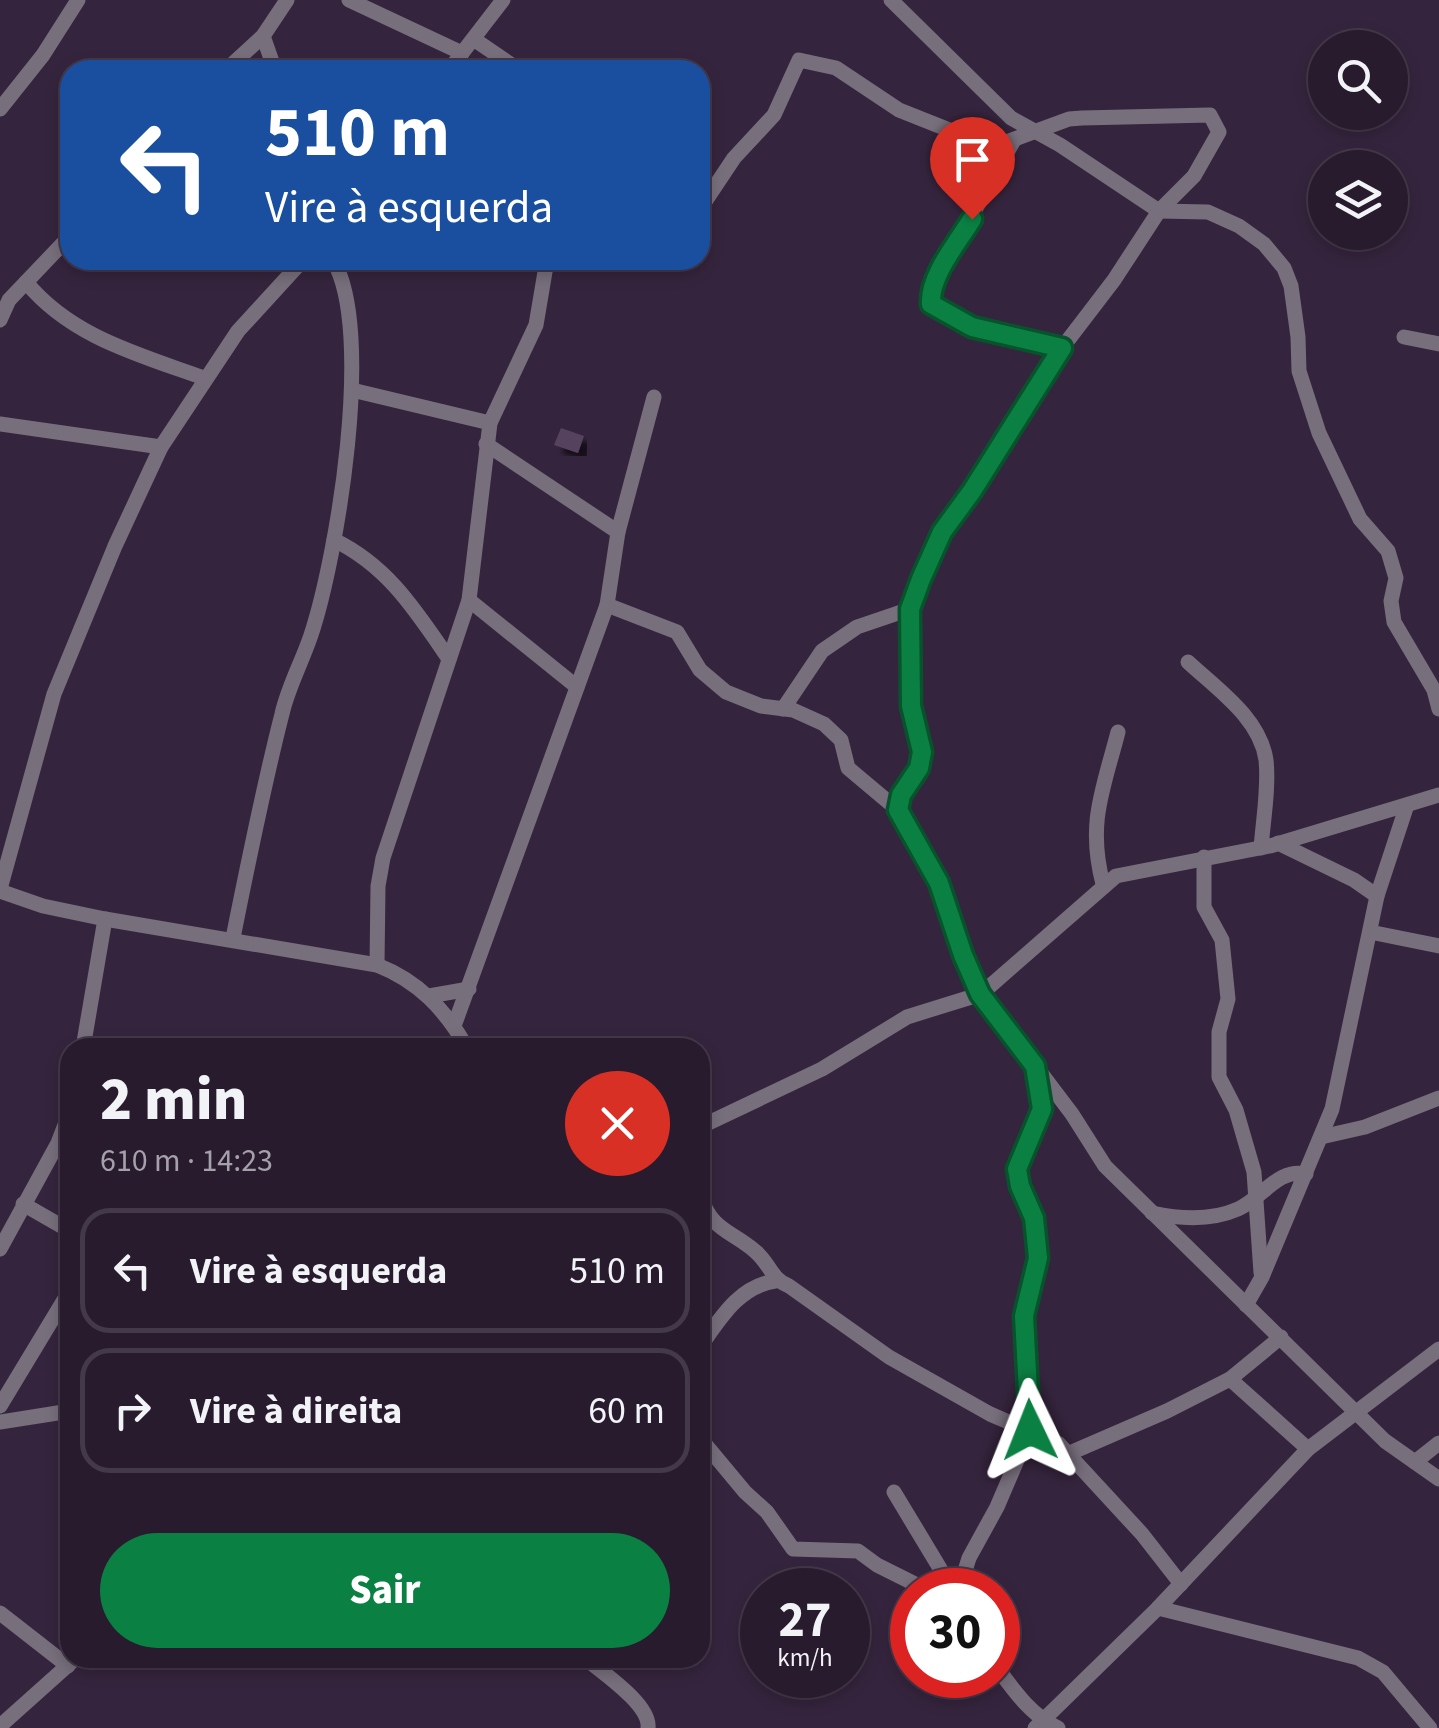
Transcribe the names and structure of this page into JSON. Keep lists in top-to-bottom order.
{
  "page": {
    "turn": ["510 m", "Vire à esquerda"],
    "heading": ["2 min", "610 m · 14:23"],
    "list": [
      {
        "name": "Vire à esquerda",
        "value": "510 m"
      },
      {
        "name": "Vire à direita",
        "value": "60 m"
      }
    ],
    "buttons": "Sair",
    "speed": "27 km/h",
    "limit": "30"
  }
}
